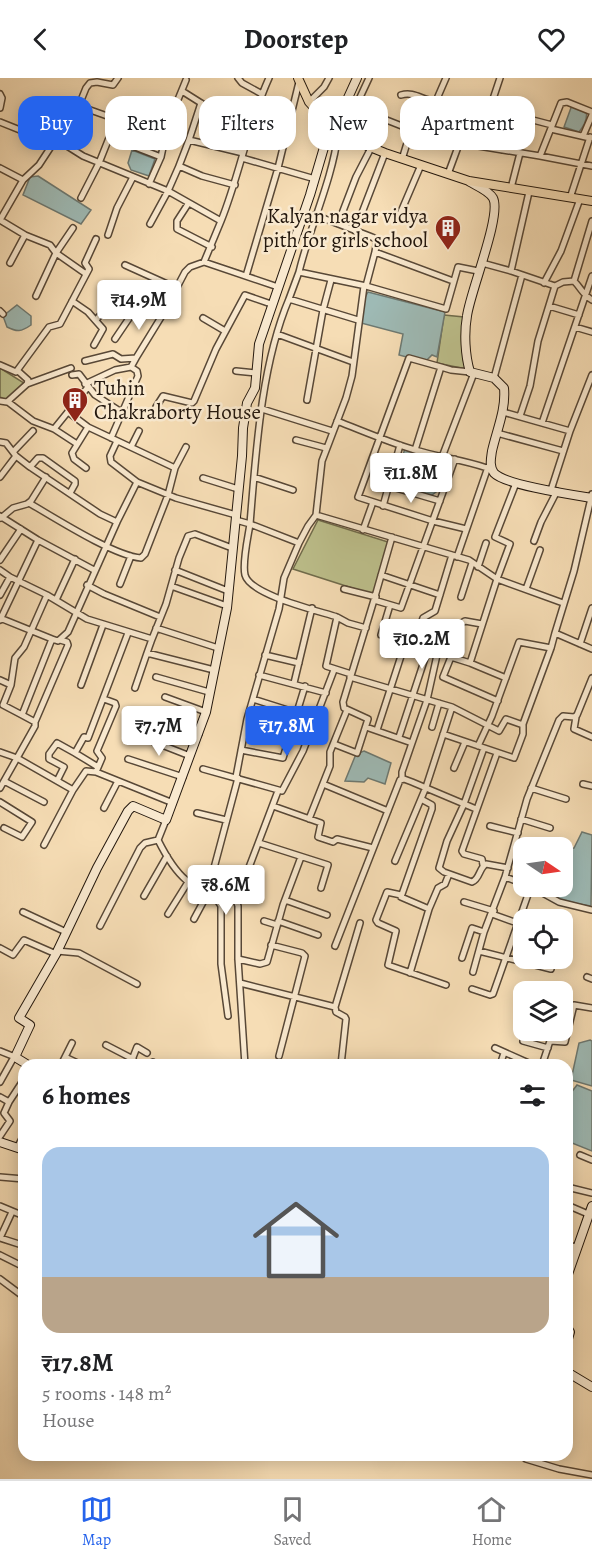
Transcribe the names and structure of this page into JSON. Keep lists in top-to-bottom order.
{
  "places": {
    "building": ["Kalyan nagar vidya pith for girls school", "Tuhin Chakraborty House"]
  },
  "north": "right",
  "page": {
    "header": "Doorstep",
    "chip": [
      "Buy",
      "Rent",
      "Filters",
      "New",
      "Apartment"
    ],
    "price": [
      "₹14.9M",
      "₹11.8M",
      "₹10.2M",
      "₹7.7M",
      "₹17.8M",
      "₹8.6M"
    ],
    "heading": "6 homes",
    "list": [
      {
        "name": "₹17.8M",
        "note": "5 rooms · 148 m² · House"
      }
    ],
    "tabs": ["Map", "Saved", "Home"]
  }
}
